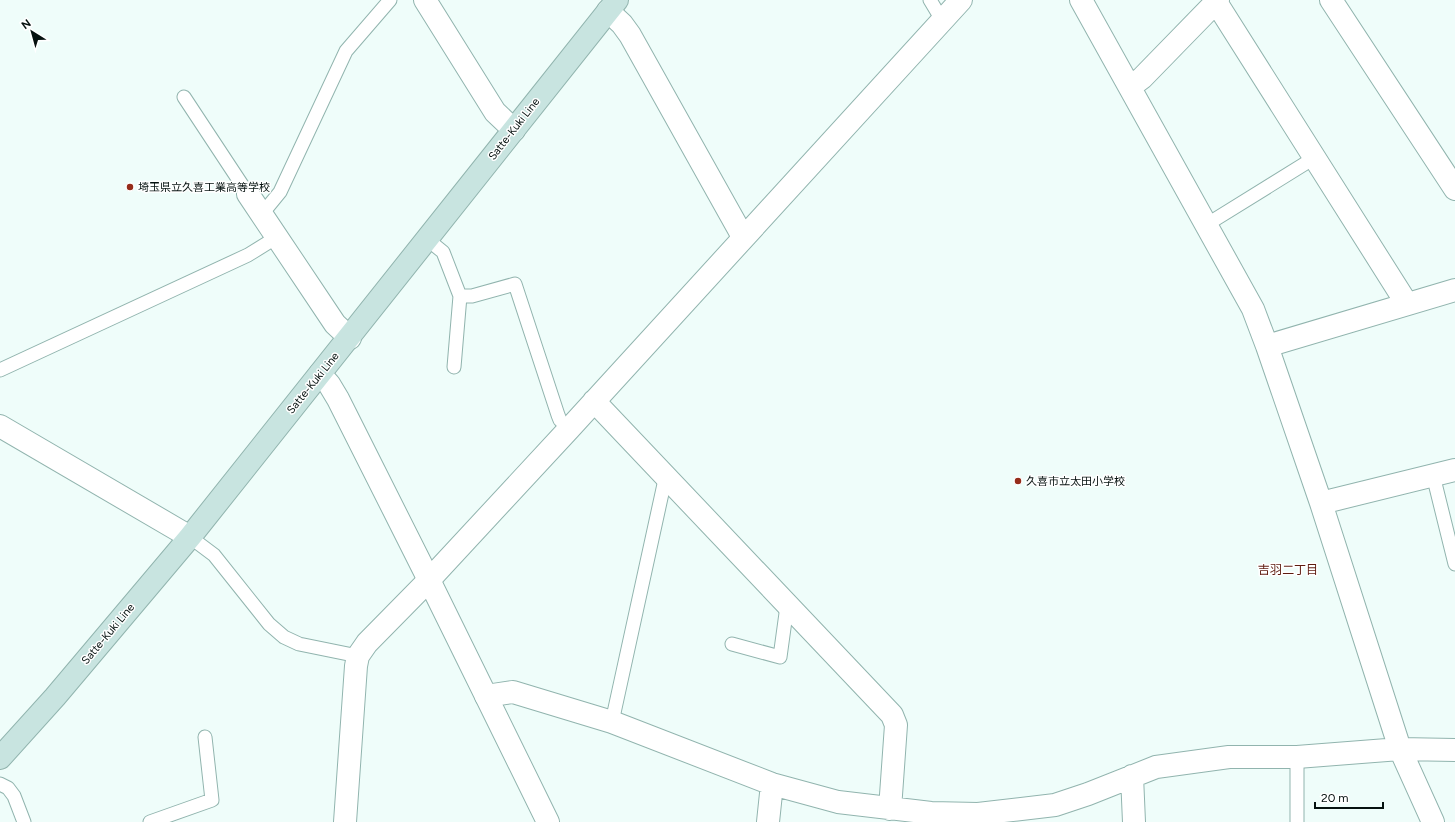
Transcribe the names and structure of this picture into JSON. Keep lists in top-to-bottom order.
{
  "streets": {
    "main road": ["Satte-Kuki Line"]
  },
  "districts": ["吉羽二丁目"],
  "places": ["埼玉県立久喜工業高等学校", "久喜市立太田小学校"],
  "scale_bar": "20 m",
  "north": "top left"
}
